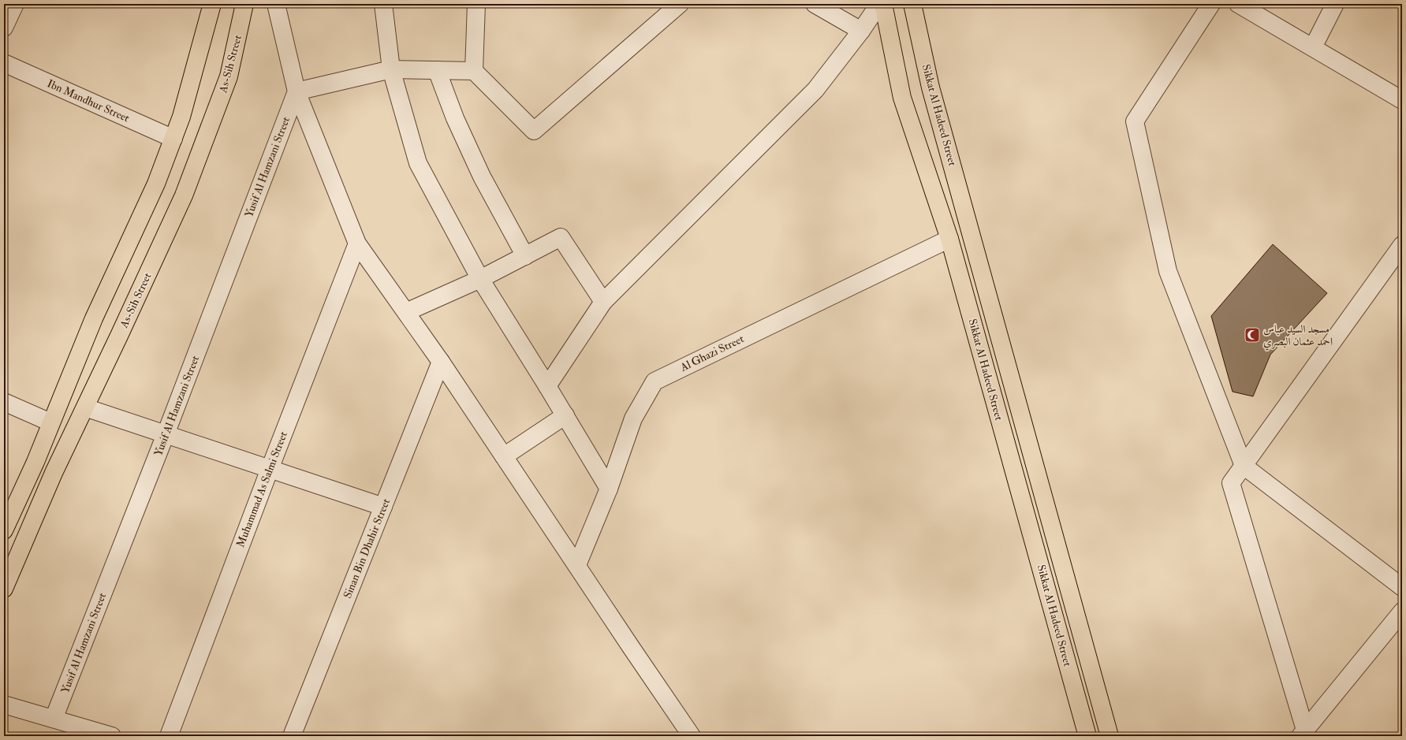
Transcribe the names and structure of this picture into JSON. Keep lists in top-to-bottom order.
{
  "streets": {
    "main road": ["As-Sih Street", "Sikkat Al Hadeed Street"],
    "street": [
      "Ibn Mandhur Street",
      "Yusif Al Hamzani Street",
      "Al Ghazi Street",
      "Muhammad As Salmi Street",
      "Sinan Bin Dhahir Street"
    ]
  },
  "crossings": [
    ["Sikkat Al Hadeed Street", "Al Ghazi Street"]
  ],
  "places": {
    "mosque": ["مسجد السيد عباس احمد عثمان البصري"]
  }
}
